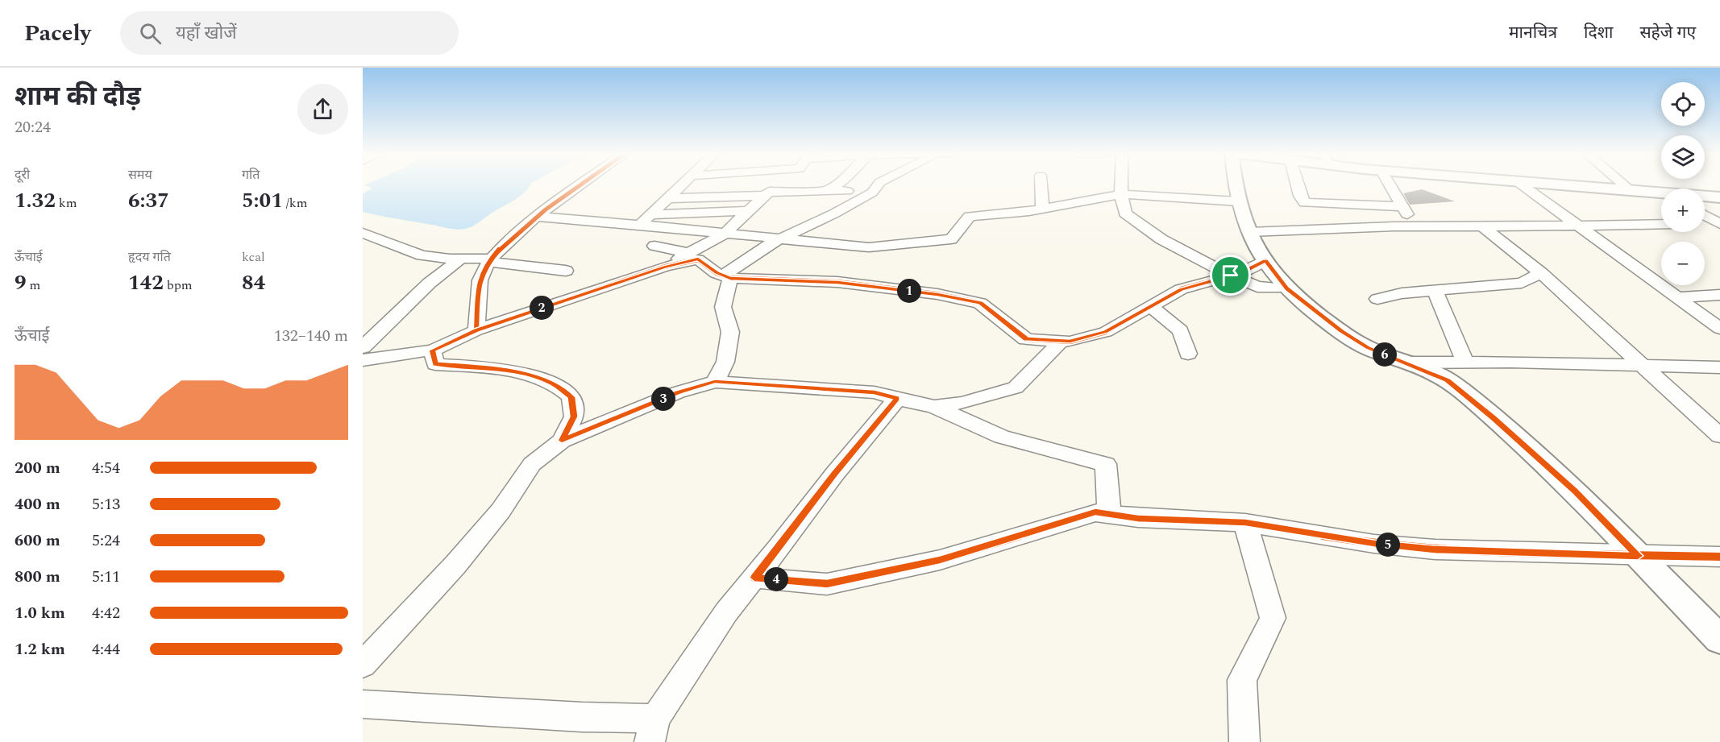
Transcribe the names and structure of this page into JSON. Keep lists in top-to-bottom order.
{
  "page": {
    "header": "Pacely",
    "search": "यहाँ खोजें",
    "nav": ["मानचित्र", "दिशा", "सहेजे गए"],
    "heading": ["शाम की दौड़", "20:24"],
    "map_buttons": ["+", "−"],
    "stats": [
      ["दूरी", "1.32 km"],
      ["समय", "6:37"],
      ["गति", "5:01 /km"],
      ["ऊँचाई", "9 m"],
      ["हृदय गति", "142 bpm"],
      ["kcal", "84"]
    ],
    "pins": [
      "1",
      "2",
      "6",
      "3",
      "5",
      "4"
    ],
    "chart": ["ऊँचाई", "132–140 m"],
    "list": [
      {
        "name": "200 m",
        "note": "4:54"
      },
      {
        "name": "400 m",
        "note": "5:13"
      },
      {
        "name": "600 m",
        "note": "5:24"
      },
      {
        "name": "800 m",
        "note": "5:11"
      },
      {
        "name": "1.0 km",
        "note": "4:42"
      },
      {
        "name": "1.2 km",
        "note": "4:44"
      }
    ]
  }
}
